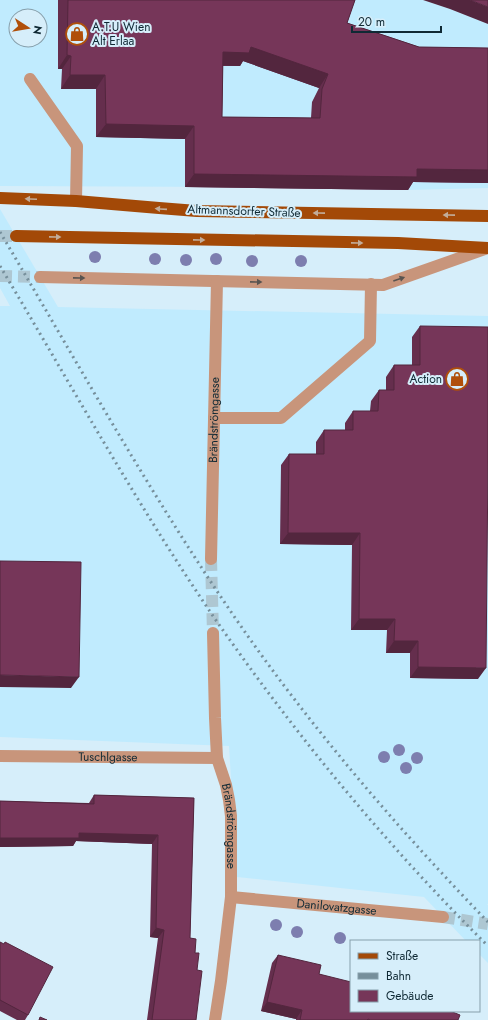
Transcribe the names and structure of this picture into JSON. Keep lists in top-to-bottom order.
{
  "streets": {
    "main road": ["Altmannsdorfer Straße"],
    "street": ["Brändströmgasse", "Tuschlgasse", "Danilovatzgasse"]
  },
  "crossings": [
    ["Brändströmgasse", "Tuschlgasse"],
    ["Brändströmgasse", "Danilovatzgasse"]
  ],
  "places": {
    "shop": ["A.T.U Wien Alt Erlaa", "Action"]
  },
  "legend": ["Straße", "Bahn", "Gebäude"],
  "scale_bar": "20 m",
  "north": "right"
}
